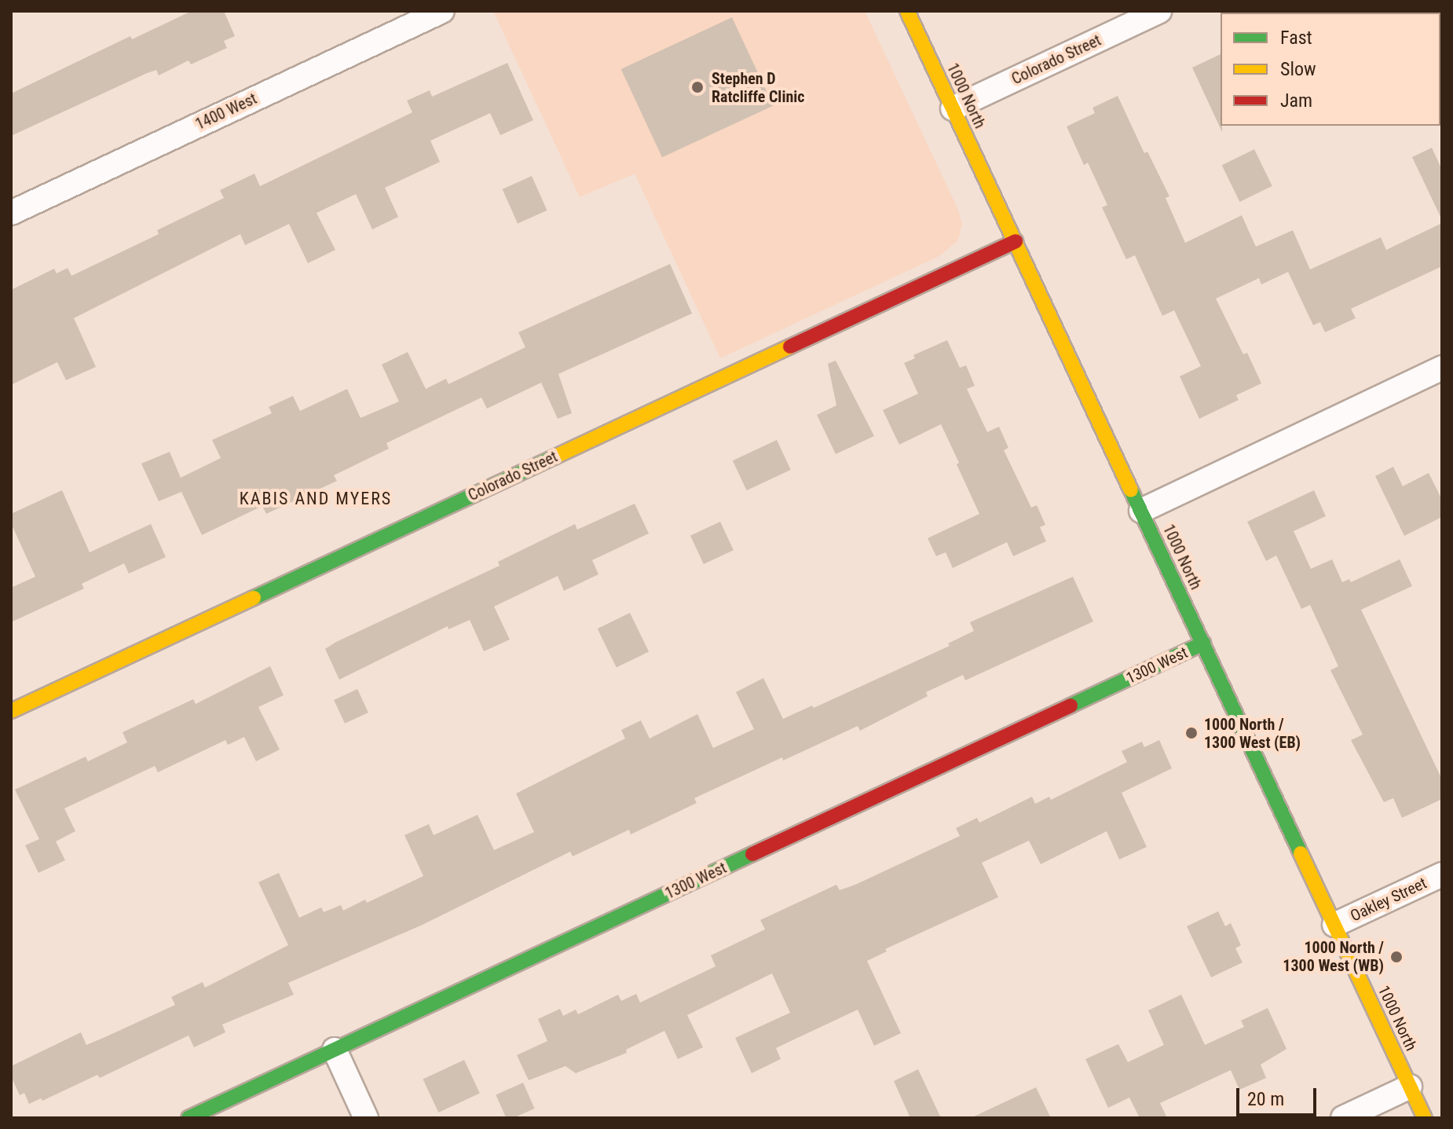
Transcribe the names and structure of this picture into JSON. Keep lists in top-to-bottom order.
{
  "streets": {
    "street": [
      "Colorado Street",
      "1000 North",
      "1400 West",
      "1300 West",
      "Oakley Street"
    ]
  },
  "crossings": [
    ["Colorado Street", "1000 North"],
    ["1000 North", "1300 West"],
    ["1000 North", "Oakley Street"]
  ],
  "districts": ["KABIS AND MYERS"],
  "places": ["Stephen D Ratcliffe Clinic", "1000 North / 1300 West (EB)", "1000 North / 1300 West (WB)"],
  "legend": ["Fast", "Slow", "Jam"],
  "scale_bar": "20 m"
}
